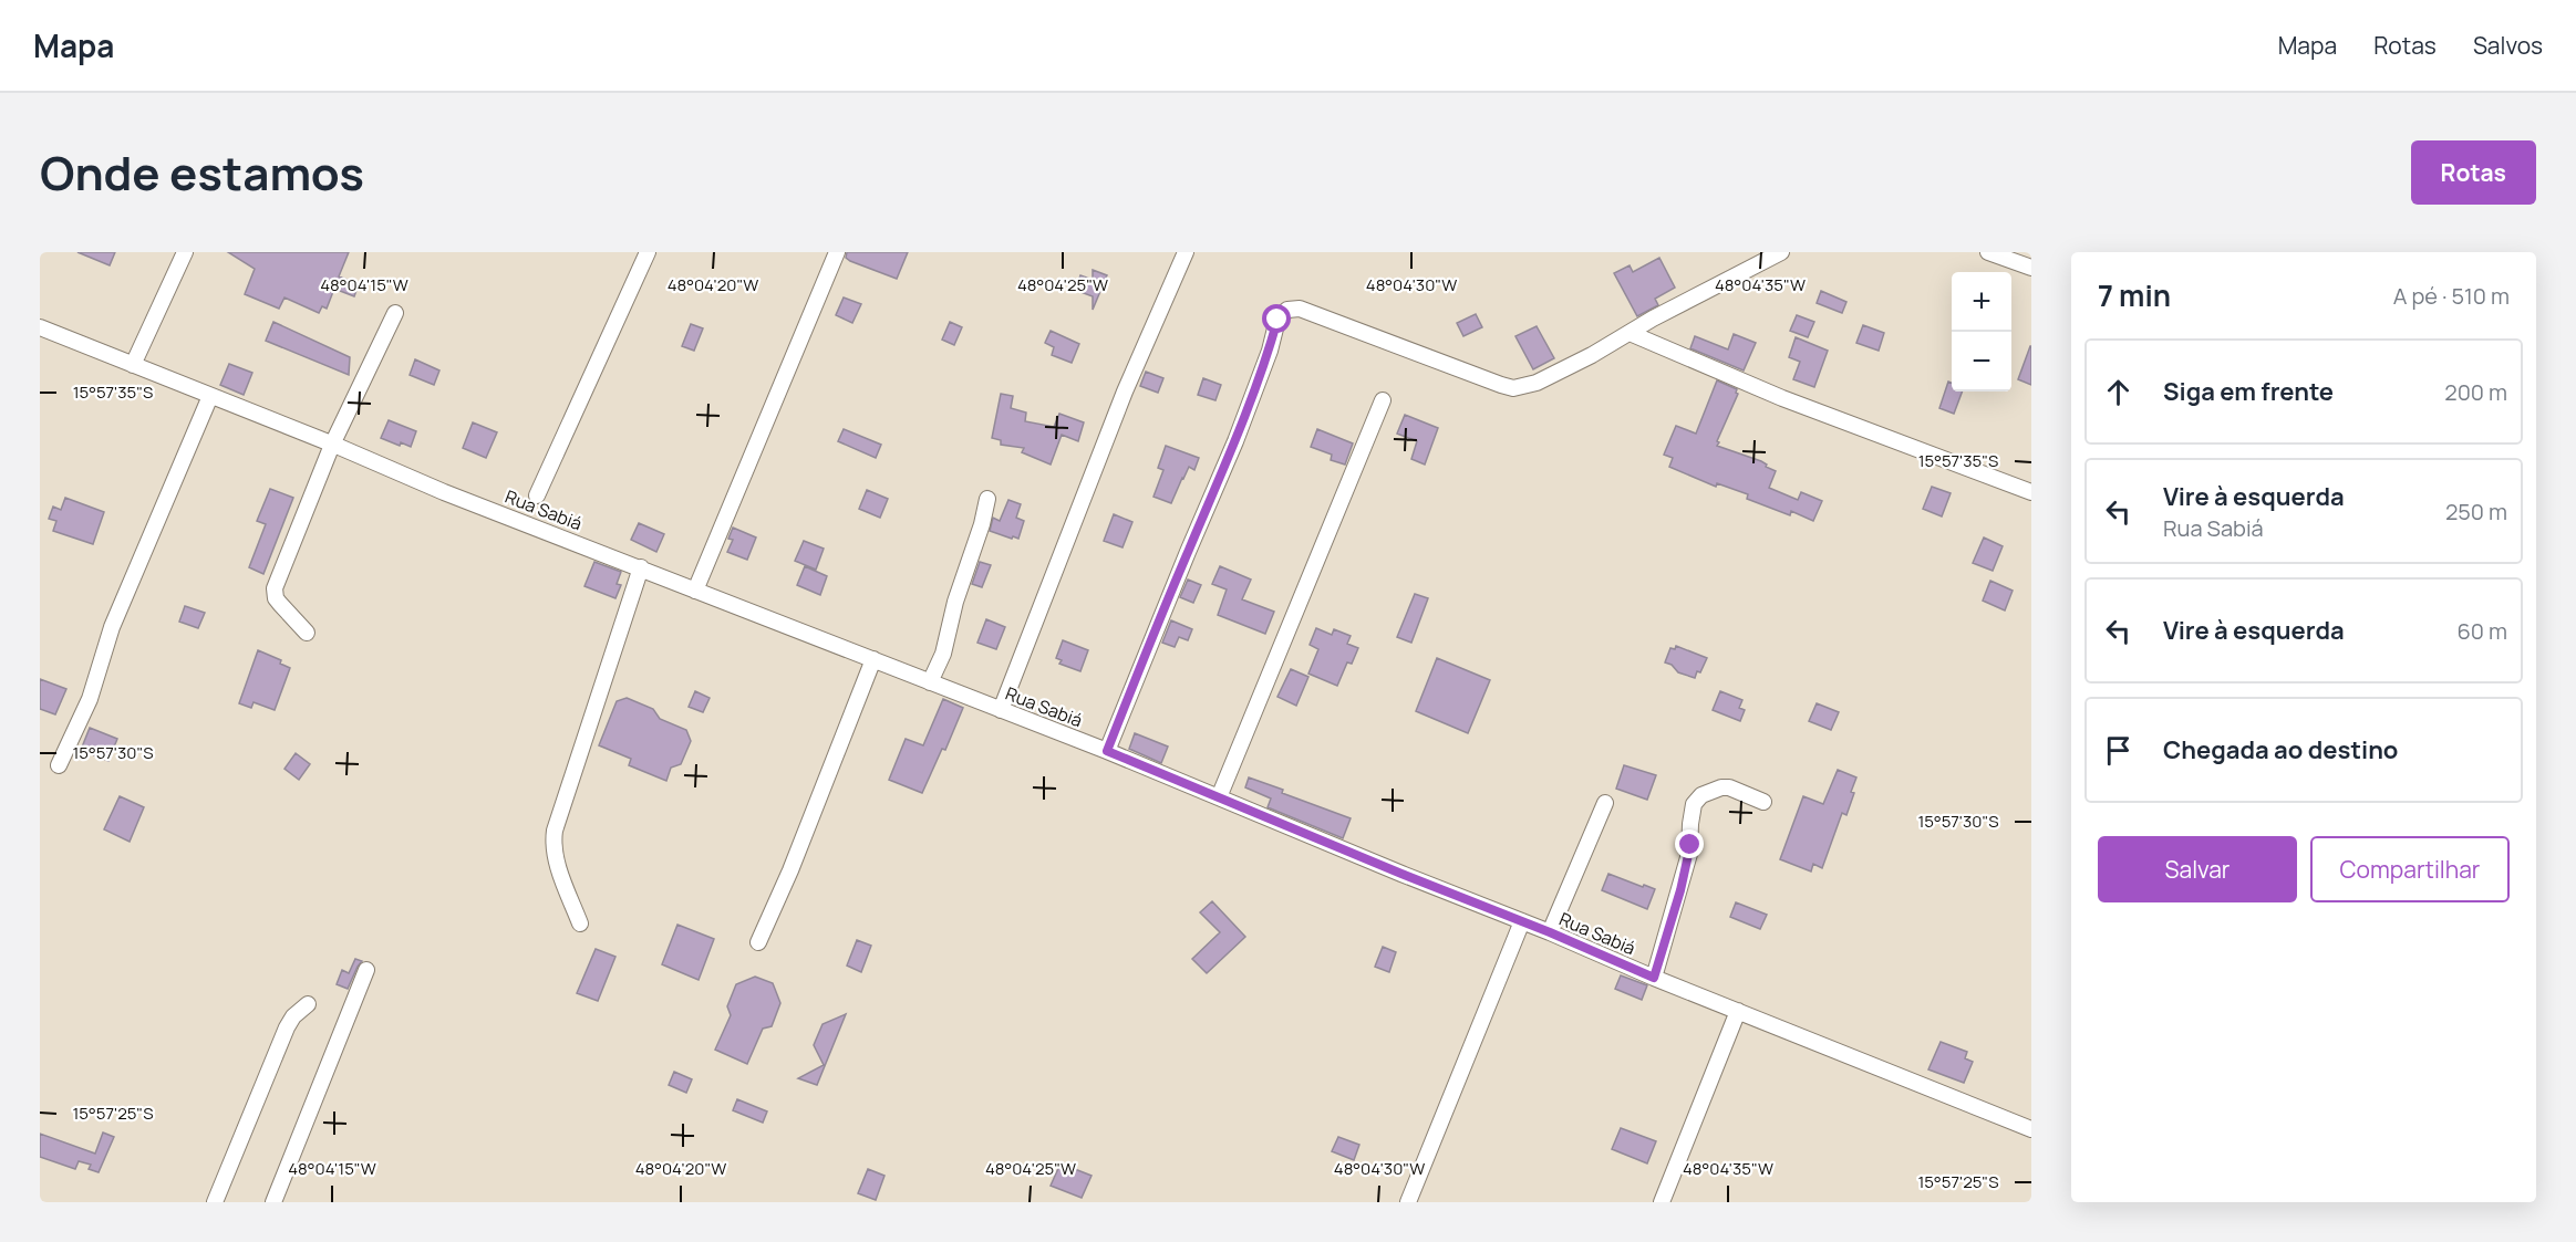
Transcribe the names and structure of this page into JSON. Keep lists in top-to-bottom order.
{
  "streets": {
    "street": ["Rua Sabiá"]
  },
  "page": {
    "header": "Mapa",
    "nav": ["Mapa", "Rotas", "Salvos"],
    "title": "Onde estamos",
    "buttons": [
      "Rotas",
      ["Salvar", "Compartilhar"]
    ],
    "heading": ["7 min", "A pé · 510 m"],
    "map_buttons": ["+", "−"],
    "list": [
      ["Siga em frente", "200 m"],
      ["Vire à esquerda", "Rua Sabiá", "250 m"],
      ["Vire à esquerda", "60 m"],
      "Chegada ao destino"
    ]
  },
  "coordinates": [
    "48°04'15\"W",
    "48°04'20\"W",
    "48°04'25\"W",
    "48°04'30\"W",
    "48°04'35\"W",
    "15°57'35\"S",
    "15°57'30\"S",
    "15°57'25\"S"
  ]
}
